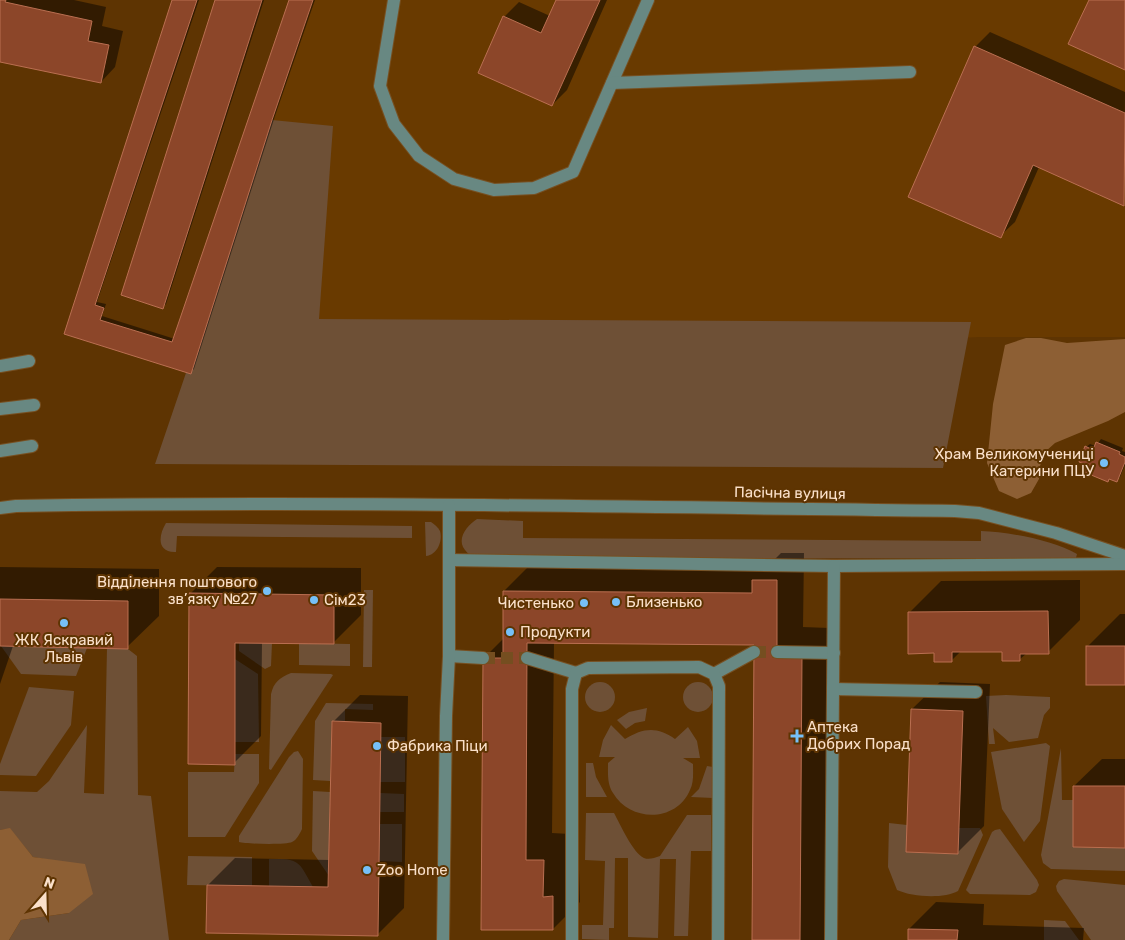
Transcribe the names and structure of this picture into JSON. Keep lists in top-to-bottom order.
{
  "streets": {
    "street": ["Пасічна вулиця"]
  },
  "places": {
    "other": [
      "Храм Великомучениці Катерини ПЦУ",
      "Відділення поштового зв’язку №27",
      "Сім23",
      "Близенько",
      "Чистенько",
      "ЖК Яскравий Львів",
      "Продукти",
      "Фабрика Піци",
      "Zoo Home"
    ],
    "health": ["Аптека Добрих Порад"]
  },
  "north": "top"
}
